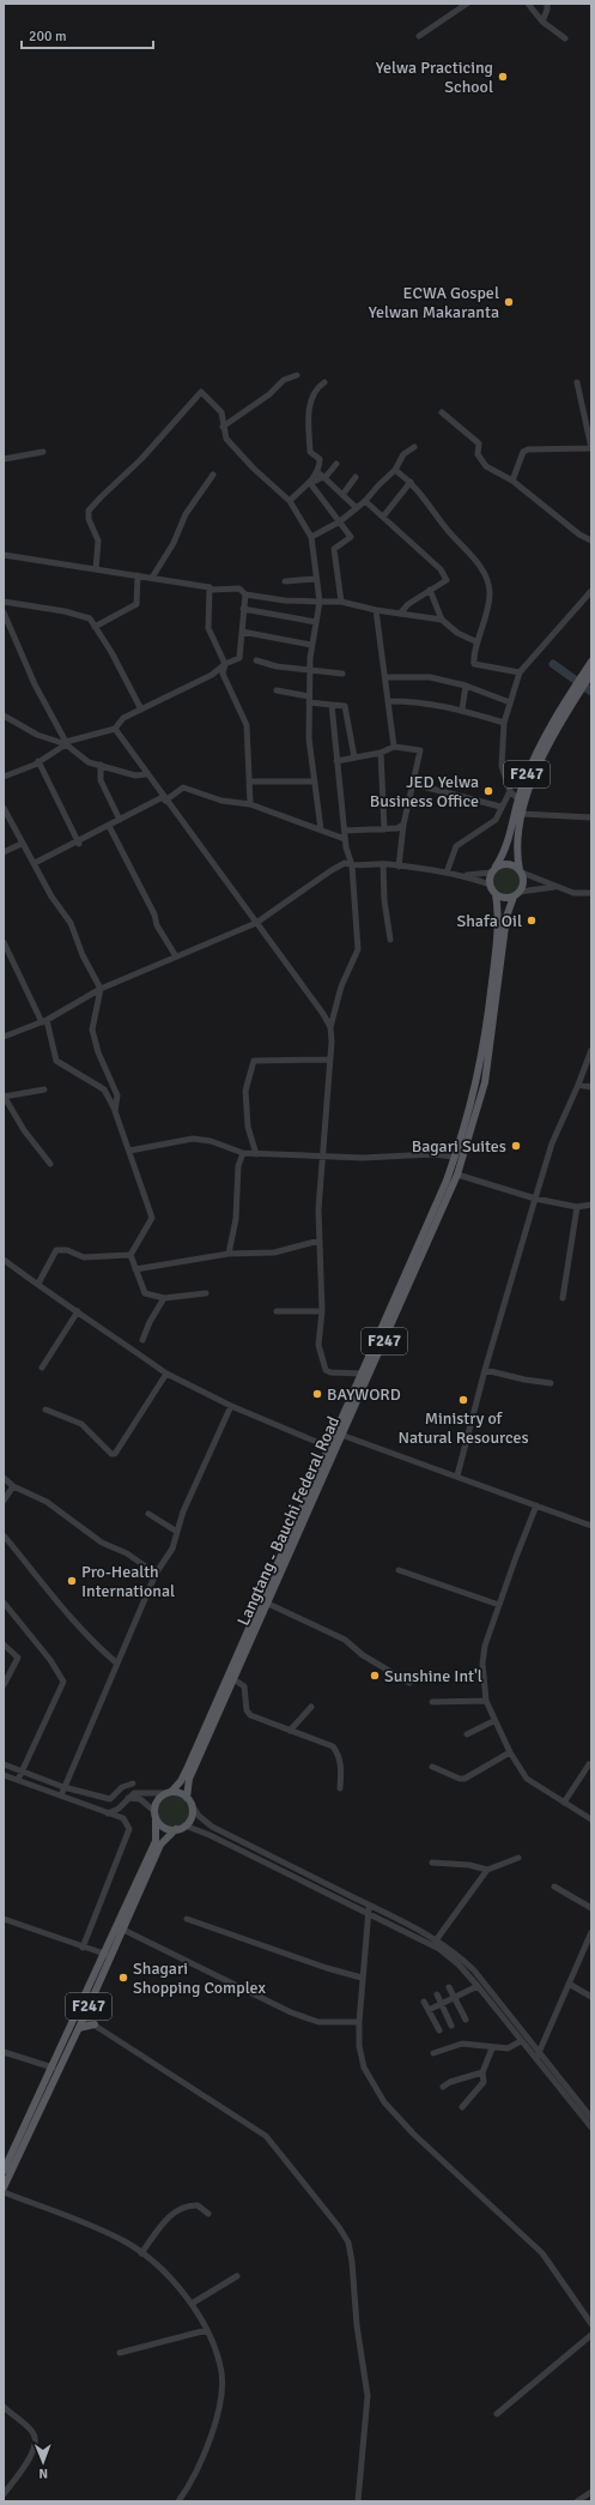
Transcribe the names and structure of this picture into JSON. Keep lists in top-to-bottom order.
{
  "streets": {
    "main road": ["F247", "Langtang - Bauchi Federal Road"]
  },
  "crossings": [
    ["F247", "Langtang - Bauchi Federal Road"]
  ],
  "places": [
    "Yelwa Practicing School",
    "ECWA Gospel Yelwan Makaranta",
    "JED Yelwa Business Office",
    "Shafa Oil",
    "Bagari Suites",
    "BAYWORD",
    "Ministry of Natural Resources",
    "Pro-Health International",
    "Sunshine Int'l",
    "Shagari Shopping Complex"
  ],
  "scale_bar": "200 m",
  "north": "bottom"
}
